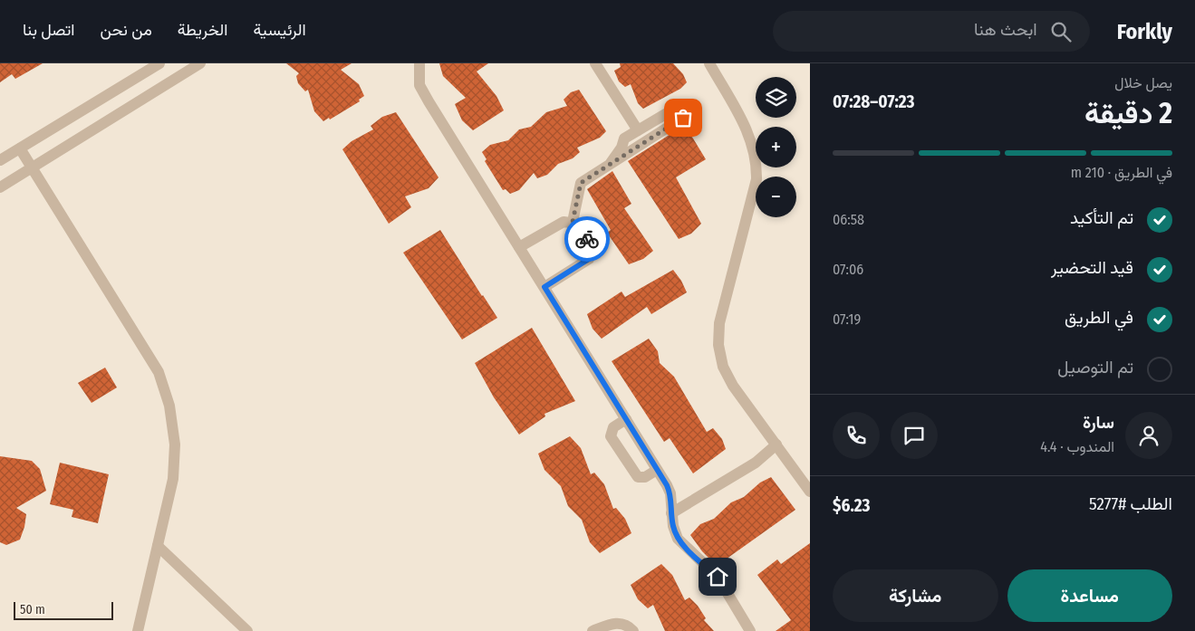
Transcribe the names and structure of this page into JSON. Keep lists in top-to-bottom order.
{
  "scale_bar": "50 m",
  "page": {
    "header": "Forkly",
    "search": "ابحث هنا",
    "nav": [
      "الرئيسية",
      "الخريطة",
      "من نحن",
      "اتصل بنا"
    ],
    "heading": ["2 دقيقة", "يصل خلال", "07:23–07:28"],
    "panel": [
      "سارة",
      "المندوب · 4.4",
      "الطلب #5277",
      "$6.23"
    ],
    "map_buttons": ["+", "−"],
    "bar": "في الطريق · 210 m",
    "list": [
      ["تم التأكيد", "06:58"],
      ["قيد التحضير", "07:06"],
      ["في الطريق", "07:19"],
      "تم التوصيل"
    ],
    "buttons": ["مساعدة", "مشاركة"],
    "scale": "50 m"
  }
}
